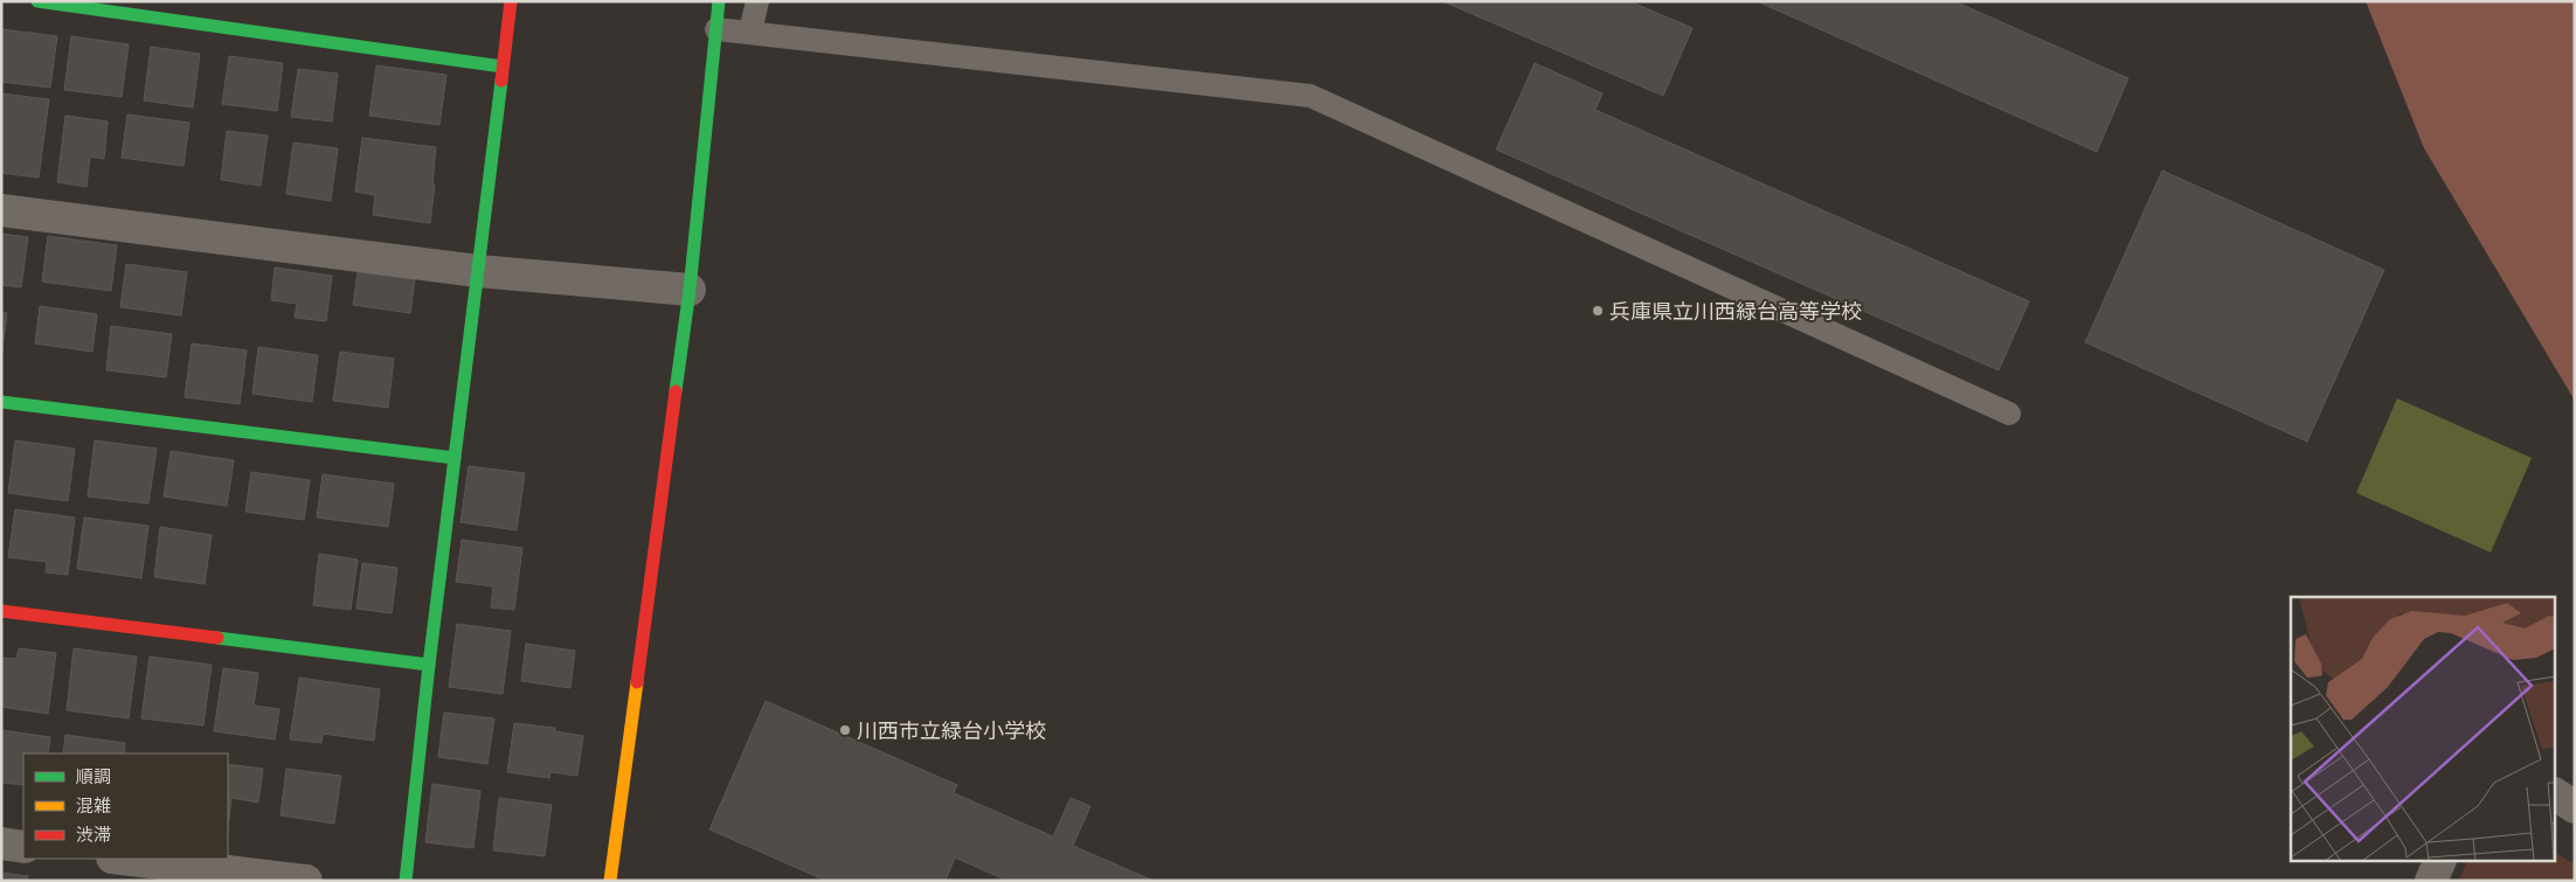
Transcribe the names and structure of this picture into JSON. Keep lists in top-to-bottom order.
{
  "places": ["兵庫県立川西緑台高等学校", "川西市立緑台小学校"],
  "legend": ["順調", "混雑", "渋滞"]
}
